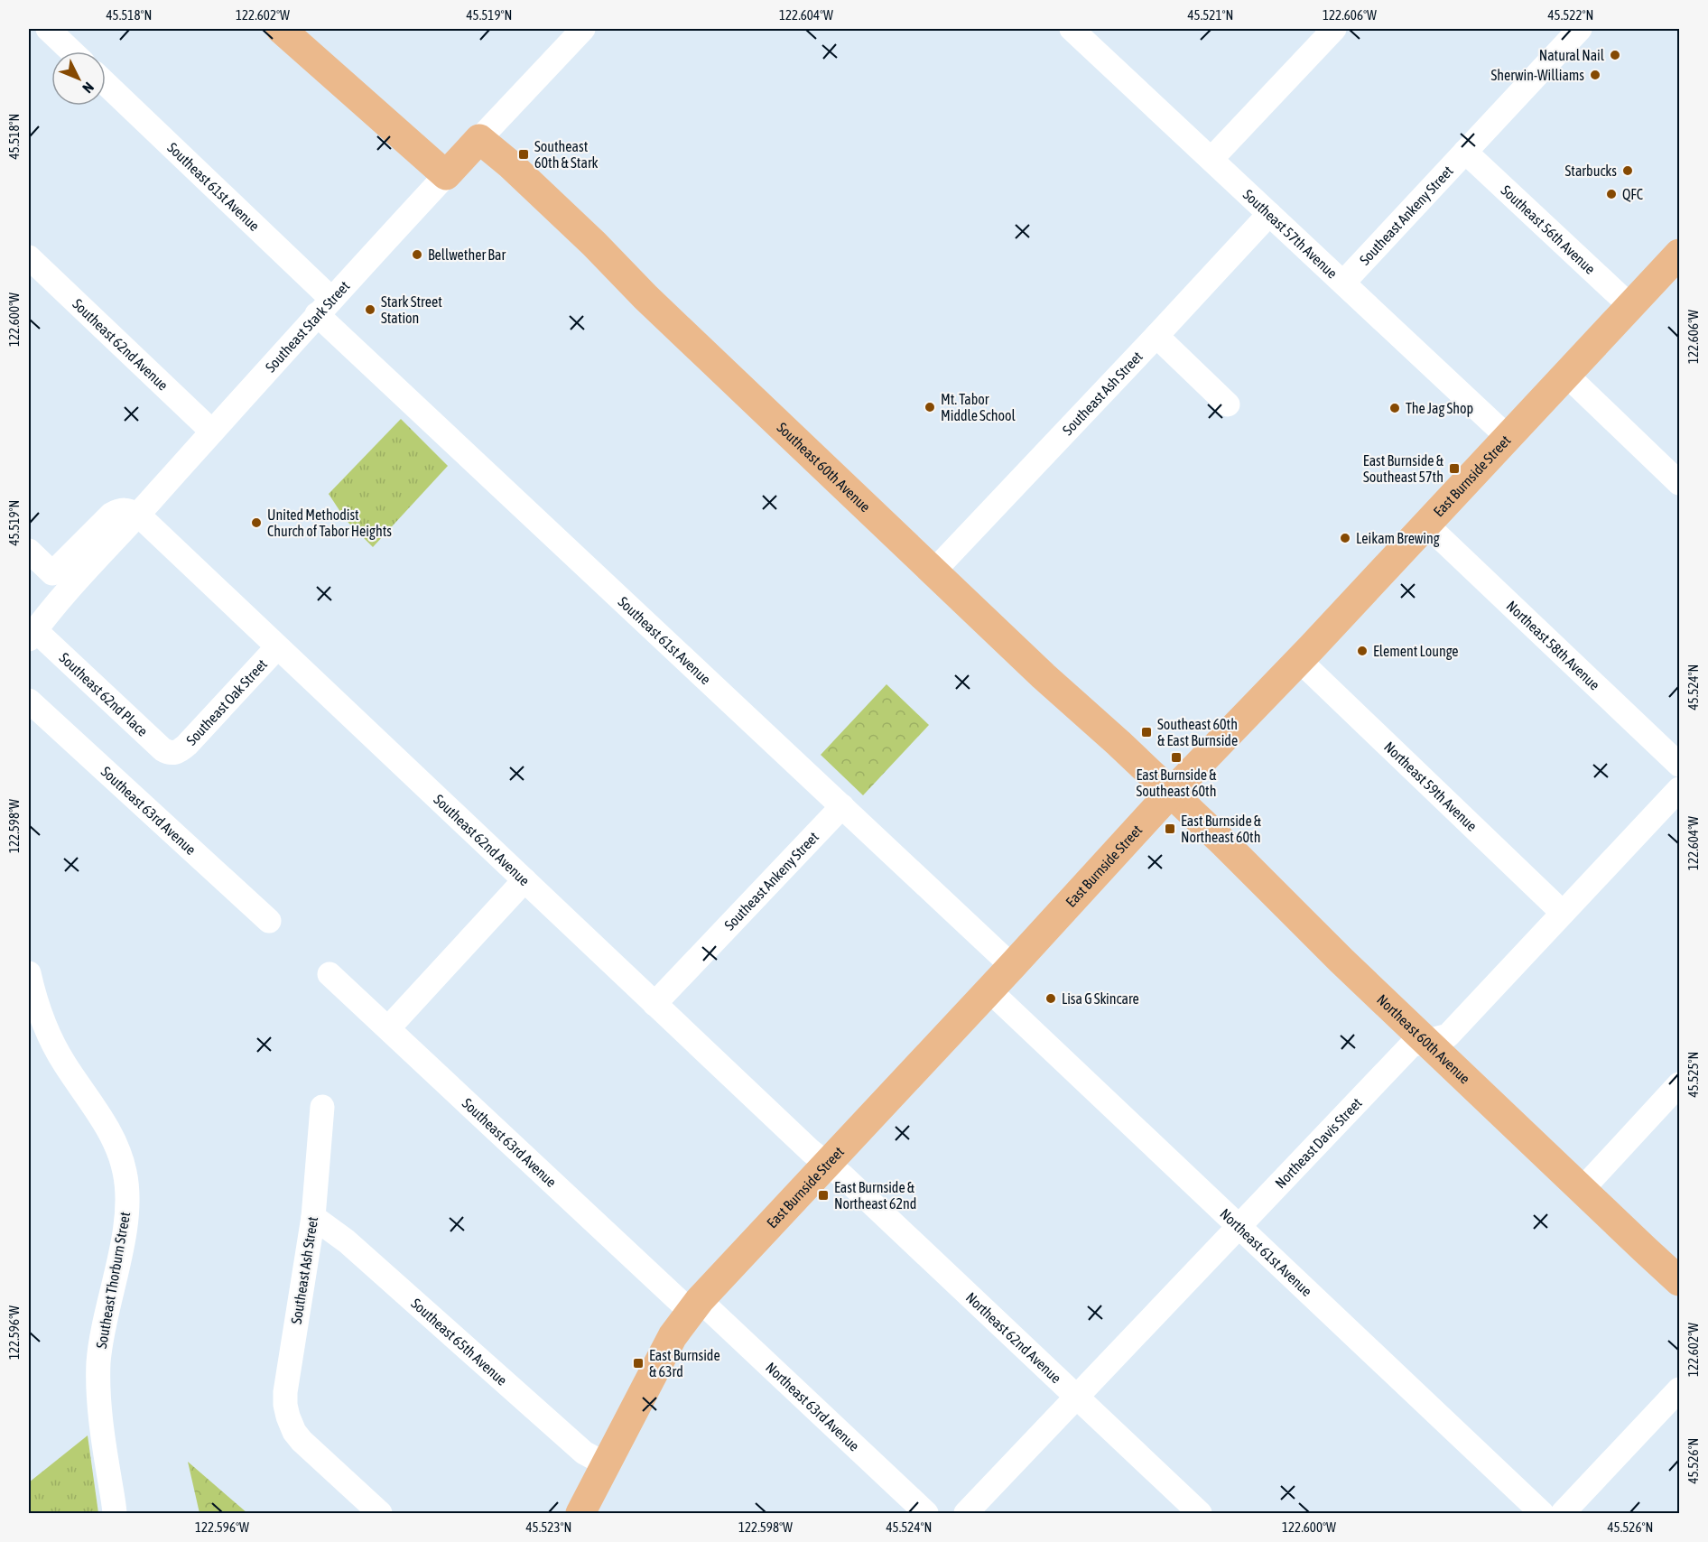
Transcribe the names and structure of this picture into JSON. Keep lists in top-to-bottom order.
{
  "streets": {
    "main road": [
      "Southeast Stark Street",
      "Southeast 60th Avenue",
      "East Burnside Street",
      "Northeast 60th Avenue"
    ],
    "street": [
      "Southeast 61st Avenue",
      "Southeast Ankeny Street",
      "Southeast 56th Avenue",
      "Southeast 57th Avenue",
      "Southeast 62nd Avenue",
      "Southeast Ash Street",
      "Northeast 58th Avenue",
      "Southeast 62nd Place",
      "Southeast Oak Street",
      "Northeast 59th Avenue",
      "Southeast 63rd Avenue",
      "Northeast Davis Street",
      "Northeast 61st Avenue",
      "Southeast Thorburn Street",
      "Northeast 62nd Avenue",
      "Southeast 65th Avenue",
      "Northeast 63rd Avenue"
    ]
  },
  "crossings": [
    ["Southeast 61st Avenue", "Southeast Ankeny Street"],
    ["Southeast 61st Avenue", "Southeast Stark Street"],
    ["Southeast 61st Avenue", "East Burnside Street"],
    ["Southeast Ankeny Street", "Southeast 56th Avenue"],
    ["Southeast Ankeny Street", "Southeast 57th Avenue"],
    ["Southeast Ankeny Street", "Southeast 62nd Avenue"],
    ["Southeast 56th Avenue", "East Burnside Street"],
    ["Southeast 57th Avenue", "Southeast Ash Street"],
    ["Southeast 57th Avenue", "East Burnside Street"],
    ["Southeast Stark Street", "Southeast 62nd Avenue"],
    ["Southeast Stark Street", "Southeast 60th Avenue"],
    ["Southeast Stark Street", "Southeast 62nd Place"],
    ["Southeast 62nd Avenue", "East Burnside Street"],
    ["Southeast 62nd Avenue", "Southeast Oak Street"],
    ["Southeast 62nd Avenue", "Northeast 62nd Avenue"],
    ["Southeast Ash Street", "Southeast 60th Avenue"],
    ["Southeast Ash Street", "Southeast 65th Avenue"],
    ["Southeast 60th Avenue", "East Burnside Street"],
    ["Southeast 60th Avenue", "Northeast 60th Avenue"],
    ["East Burnside Street", "Northeast 58th Avenue"],
    ["East Burnside Street", "Northeast 59th Avenue"],
    ["East Burnside Street", "Southeast 63rd Avenue"],
    ["East Burnside Street", "Northeast 60th Avenue"],
    ["East Burnside Street", "Northeast 61st Avenue"],
    ["East Burnside Street", "Northeast 62nd Avenue"],
    ["East Burnside Street", "Southeast 65th Avenue"],
    ["East Burnside Street", "Northeast 63rd Avenue"],
    ["Southeast 62nd Place", "Southeast Oak Street"],
    ["Northeast 59th Avenue", "Northeast Davis Street"],
    ["Southeast 63rd Avenue", "Northeast 63rd Avenue"],
    ["Northeast 60th Avenue", "Northeast Davis Street"],
    ["Northeast Davis Street", "Northeast 61st Avenue"],
    ["Northeast Davis Street", "Northeast 62nd Avenue"]
  ],
  "places": {
    "other": [
      "Natural Nail",
      "Sherwin-Williams",
      "Starbucks",
      "QFC",
      "Bellwether Bar",
      "Stark Street Station",
      "Mt. Tabor Middle School",
      "The Jag Shop",
      "United Methodist Church of Tabor Heights",
      "Leikam Brewing",
      "Element Lounge",
      "Lisa G Skincare"
    ],
    "transit": [
      "Southeast 60th & Stark",
      "East Burnside & Southeast 57th",
      "Southeast 60th & East Burnside",
      "East Burnside & Southeast 60th",
      "East Burnside & Northeast 60th",
      "East Burnside & Northeast 62nd",
      "East Burnside & 63rd"
    ]
  },
  "north": "bottom right",
  "coordinates": [
    "45.518°N",
    "122.602°W",
    "45.519°N",
    "122.604°W",
    "45.521°N",
    "122.606°W",
    "45.522°N",
    "122.600°W",
    "45.524°N",
    "122.598°W",
    "45.525°N",
    "122.596°W",
    "45.526°N",
    "45.523°N"
  ]
}
